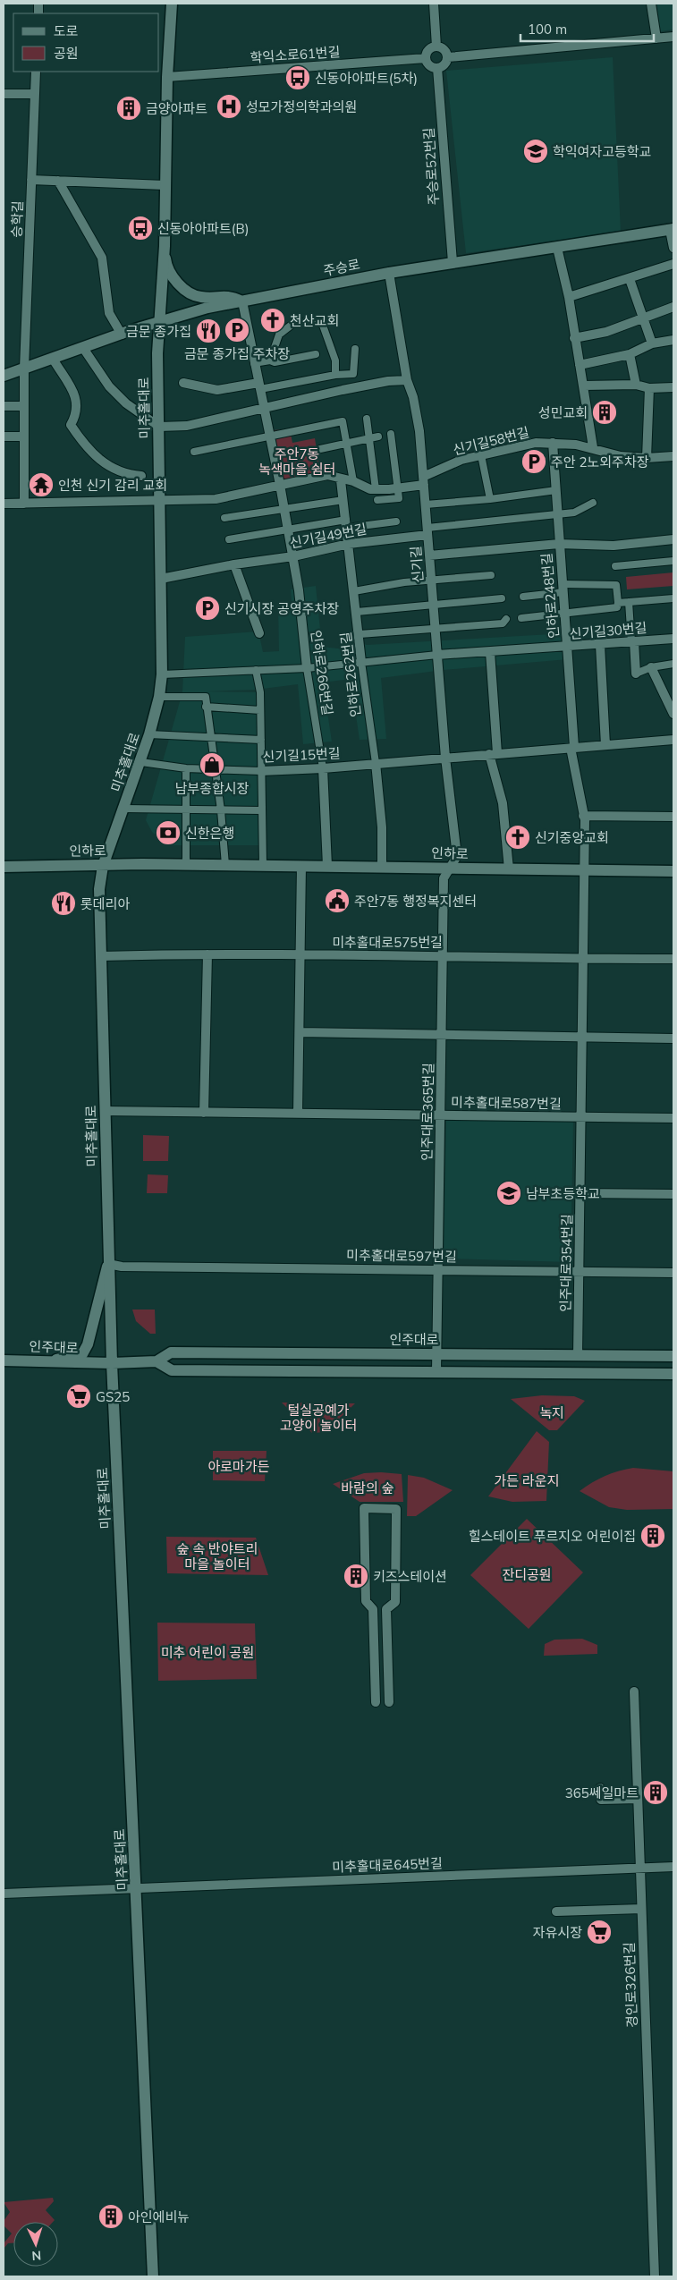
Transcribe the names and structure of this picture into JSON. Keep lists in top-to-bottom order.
{
  "streets": {
    "main road": [
      "주승로",
      "미추홀대로",
      "인하로",
      "인주대로"
    ],
    "street": [
      "학익소로61번길",
      "주승로52번길",
      "승학길",
      "신기길58번길",
      "신기길49번길",
      "신기길",
      "인하로248번길",
      "신기길30번길",
      "인하로266번길",
      "인하로262번길",
      "신기길15번길",
      "미추홀대로575번길",
      "미추홀대로587번길",
      "인주대로365번길",
      "미추홀대로597번길",
      "인주대로354번길",
      "미추홀대로645번길",
      "경인로326번길"
    ]
  },
  "crossings": [
    ["학익소로61번길", "주승로52번길"],
    ["학익소로61번길", "미추홀대로"],
    ["주승로52번길", "주승로"],
    ["승학길", "주승로"],
    ["주승로", "미추홀대로"],
    ["주승로", "신기길"],
    ["주승로", "인하로266번길"],
    ["미추홀대로", "신기길49번길"],
    ["미추홀대로", "신기길15번길"],
    ["미추홀대로", "인하로"],
    ["미추홀대로", "미추홀대로575번길"],
    ["미추홀대로", "미추홀대로587번길"],
    ["미추홀대로", "미추홀대로597번길"],
    ["미추홀대로", "인주대로"],
    ["미추홀대로", "미추홀대로645번길"],
    ["신기길58번길", "신기길"],
    ["신기길58번길", "인하로248번길"],
    ["신기길49번길", "신기길"],
    ["신기길49번길", "인하로266번길"],
    ["신기길49번길", "인하로262번길"],
    ["신기길", "신기길30번길"],
    ["신기길", "신기길15번길"],
    ["신기길", "인주대로365번길"],
    ["인하로248번길", "신기길30번길"],
    ["인하로248번길", "신기길15번길"],
    ["인하로248번길", "인하로"],
    ["인하로248번길", "미추홀대로575번길"],
    ["인하로248번길", "인주대로354번길"],
    ["인하로266번길", "신기길15번길"],
    ["인하로266번길", "인하로"],
    ["인하로262번길", "신기길15번길"],
    ["인하로262번길", "인하로"],
    ["인하로", "인주대로365번길"],
    ["미추홀대로575번길", "인주대로365번길"],
    ["미추홀대로575번길", "인주대로354번길"],
    ["미추홀대로587번길", "인주대로365번길"],
    ["미추홀대로587번길", "인주대로354번길"],
    ["인주대로365번길", "미추홀대로597번길"],
    ["인주대로365번길", "인주대로"],
    ["미추홀대로597번길", "인주대로354번길"],
    ["인주대로354번길", "인주대로"],
    ["미추홀대로645번길", "경인로326번길"]
  ],
  "parks": [
    "주안7동 녹색마을 쉼터",
    "털실공예가 고양이 놀이터",
    "녹지",
    "아로마가든",
    "가든 라운지",
    "바람의 숲",
    "숲 속 반야트리 마을 놀이터",
    "잔디공원",
    "미추 어린이 공원"
  ],
  "places": {
    "bus stop": ["신동아아파트(5차)", "신동아아파트(B)"],
    "hospital": ["성모가정의학과의원"],
    "building": [
      "금양아파트",
      "성민교회",
      "힐스테이트 푸르지오 어린이집",
      "키즈스테이션",
      "365쎄일마트",
      "아인에비뉴"
    ],
    "school or university": ["학익여자고등학교", "남부초등학교"],
    "church": ["천산교회", "신기중앙교회"],
    "parking": ["금문 종가집 주차장", "주안 2노외주차장", "신기시장 공영주차장"],
    "restaurant": ["금문 종가집", "롯데리아"],
    "temple": ["인천 신기 감리 교회"],
    "shop": ["남부종합시장"],
    "bank": ["신한은행"],
    "public building": ["주안7동 행정복지센터"],
    "supermarket": ["GS25", "자유시장"]
  },
  "legend": ["도로", "공원"],
  "scale_bar": "100 m",
  "north": "bottom"
}
